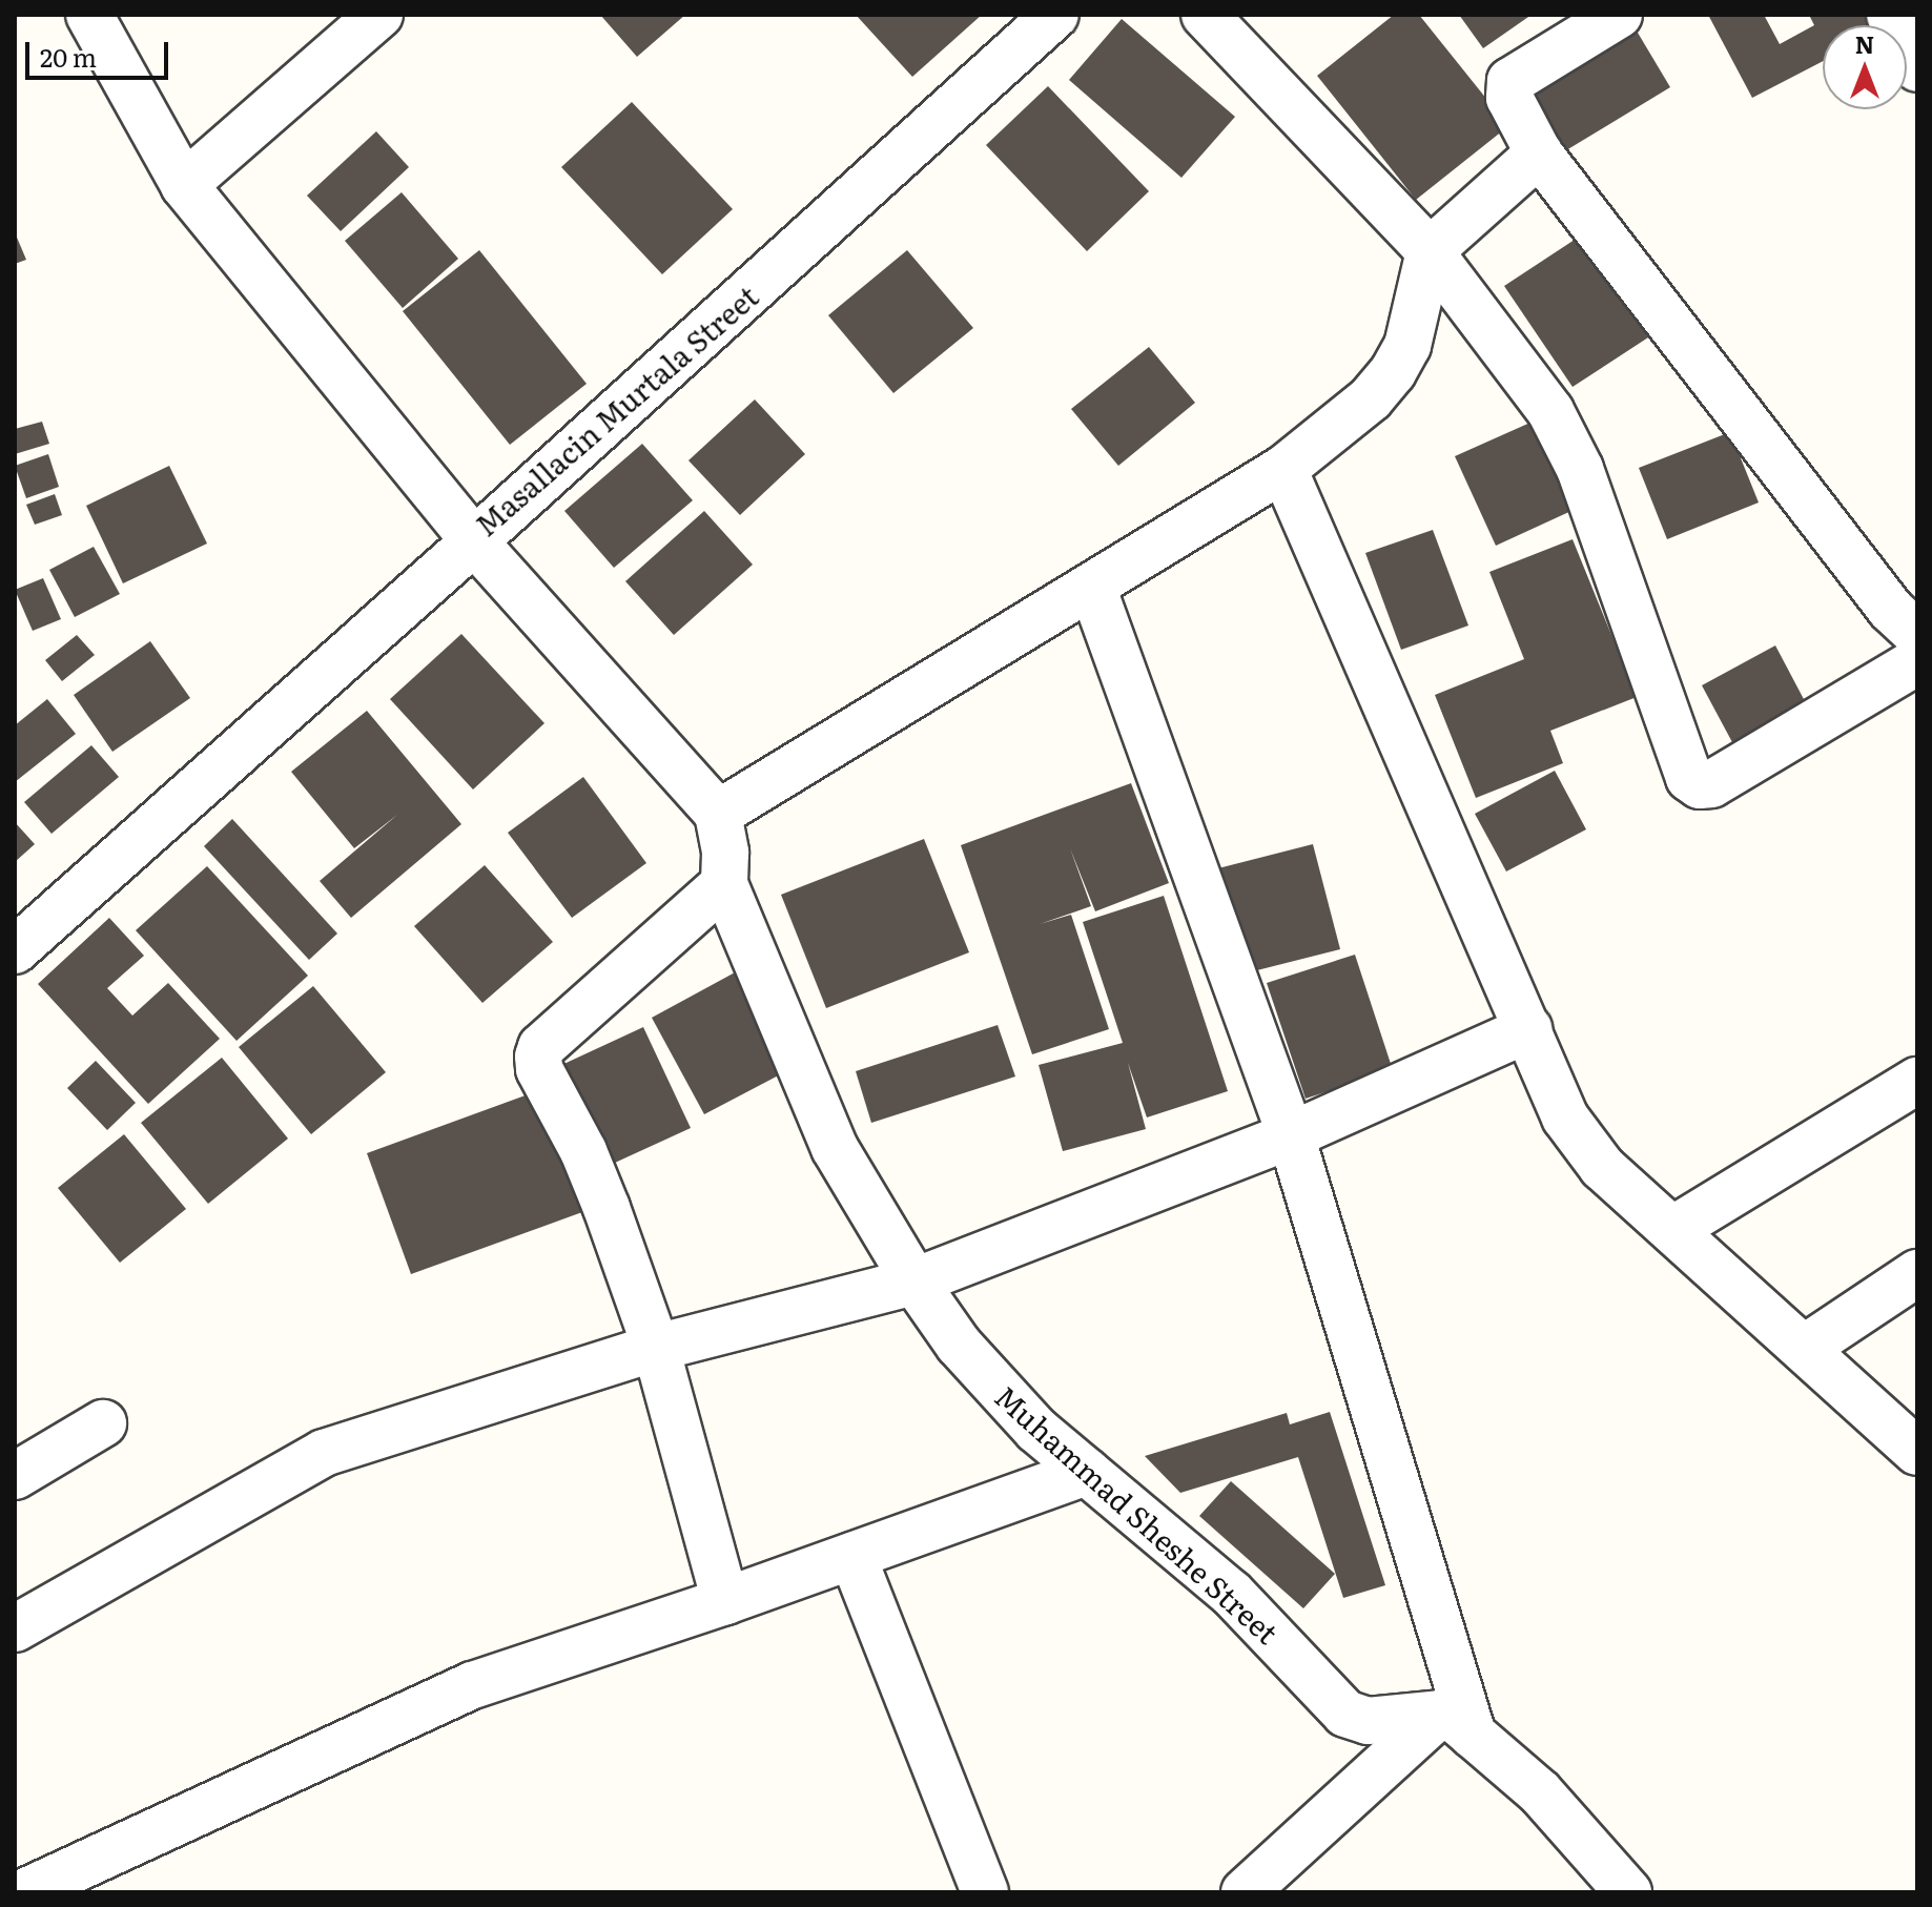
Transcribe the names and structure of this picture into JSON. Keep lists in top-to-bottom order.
{
  "streets": {
    "street": ["Masallacin Murtala Street", "Muhammad Sheshe Street"]
  },
  "scale_bar": "20 m",
  "north": "top"
}
